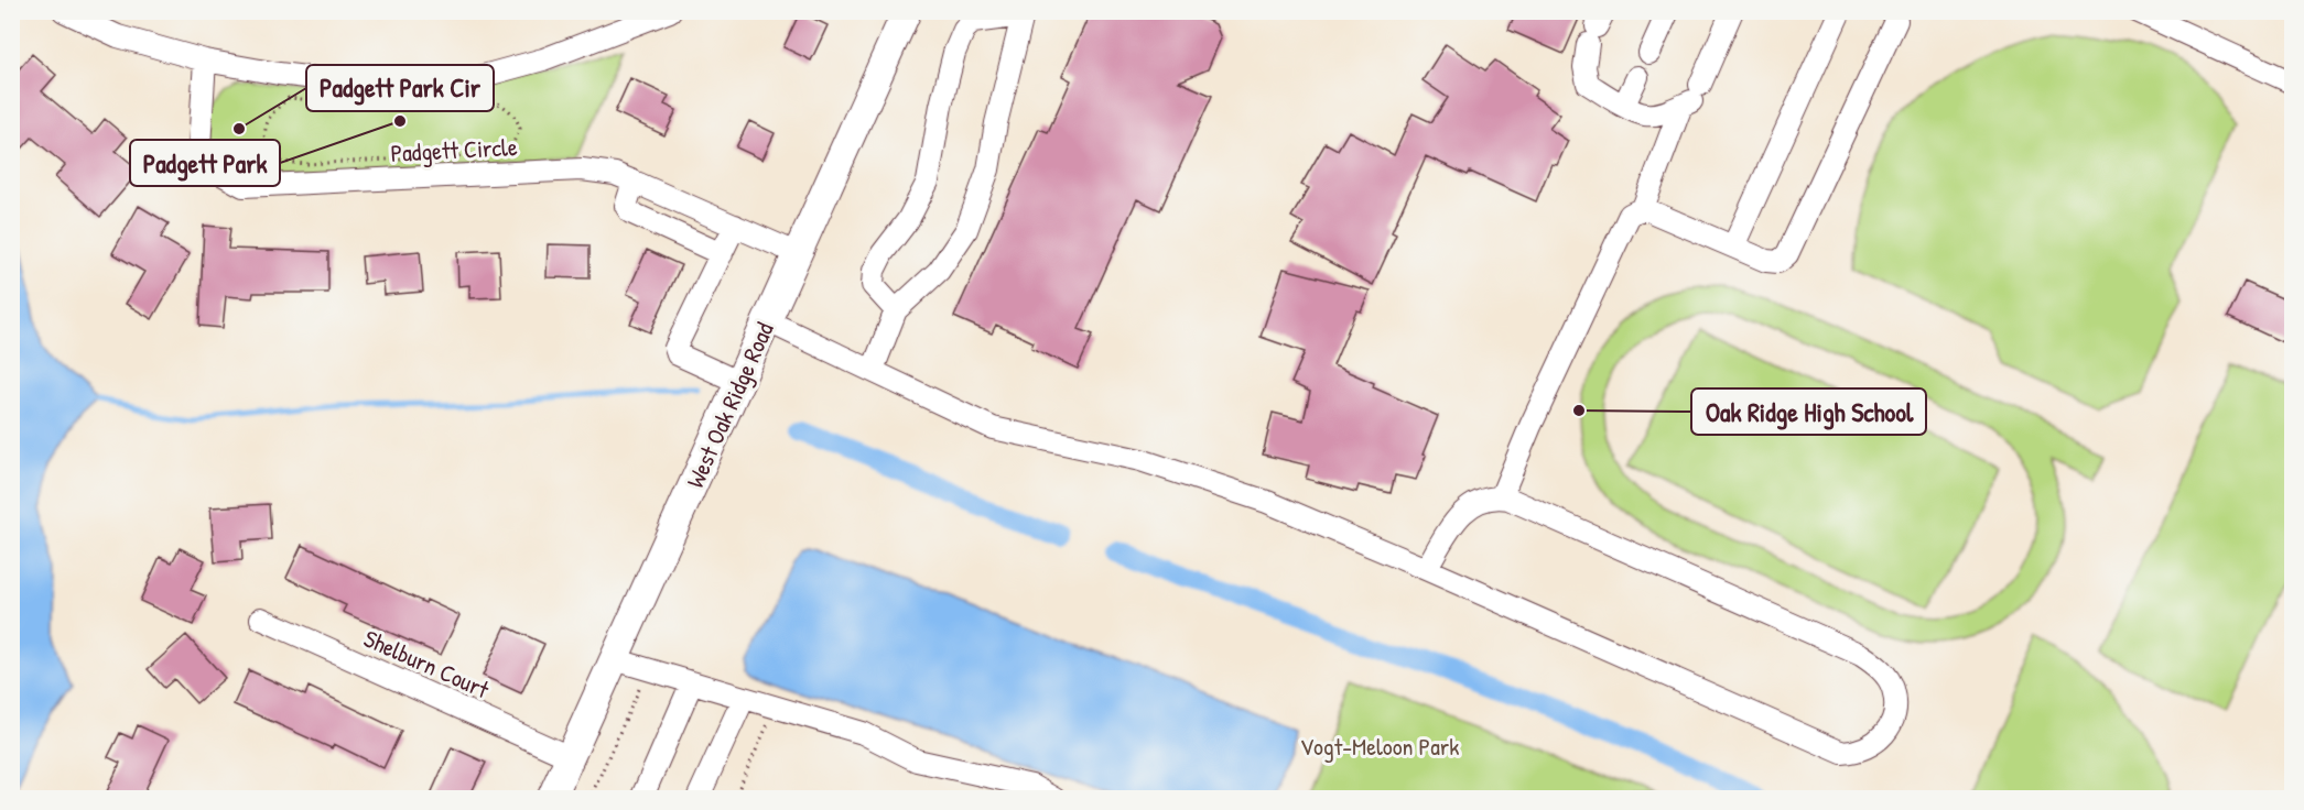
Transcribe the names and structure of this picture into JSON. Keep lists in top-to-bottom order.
{
  "streets": {
    "main road": ["West Oak Ridge Road"],
    "street": ["Padgett Circle", "Shelburn Court"]
  },
  "crossings": [
    ["Padgett Circle", "West Oak Ridge Road"],
    ["West Oak Ridge Road", "Shelburn Court"]
  ],
  "parks": ["Vogt-Meloon Park"],
  "places": ["Padgett Park", "Padgett Park Cir", "Oak Ridge High School"]
}
